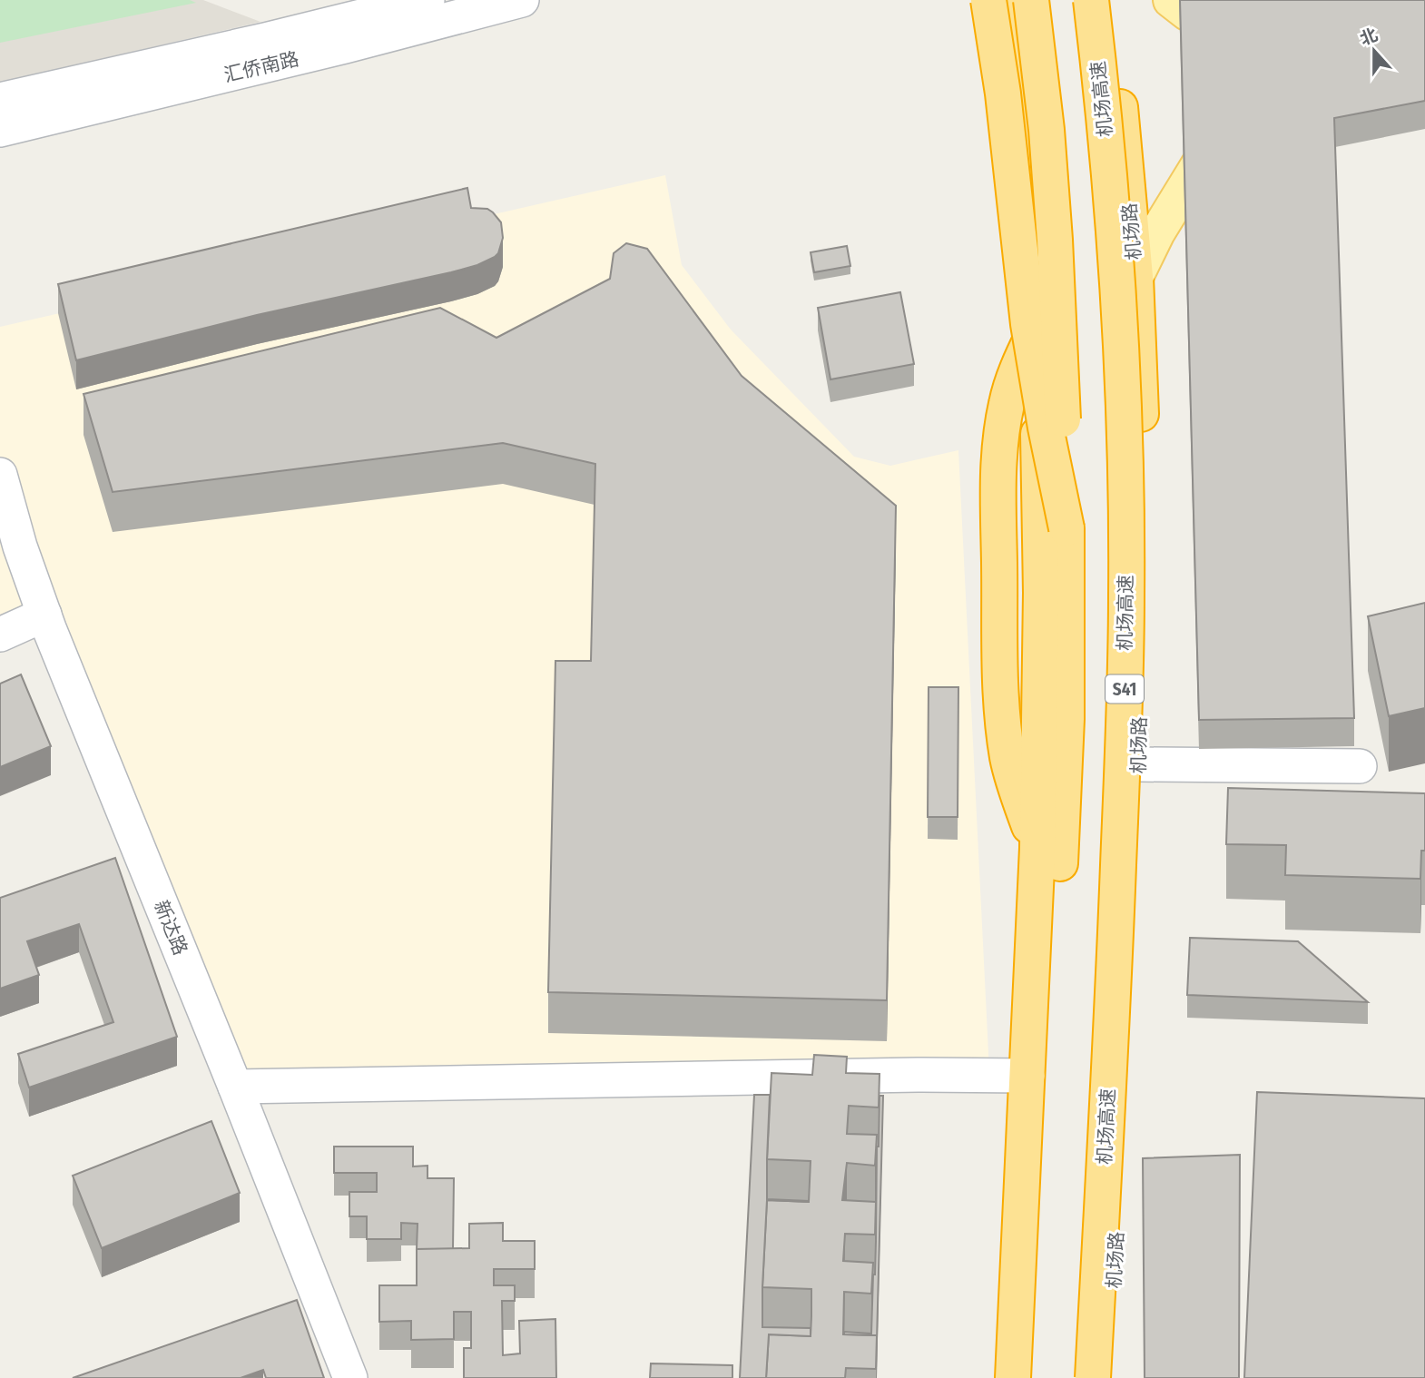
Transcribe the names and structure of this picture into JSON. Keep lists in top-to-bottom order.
{
  "streets": {
    "highway": ["机场高速", "机场路", "S41"],
    "street": ["汇侨南路", "新达路"]
  },
  "north": "top"
}
